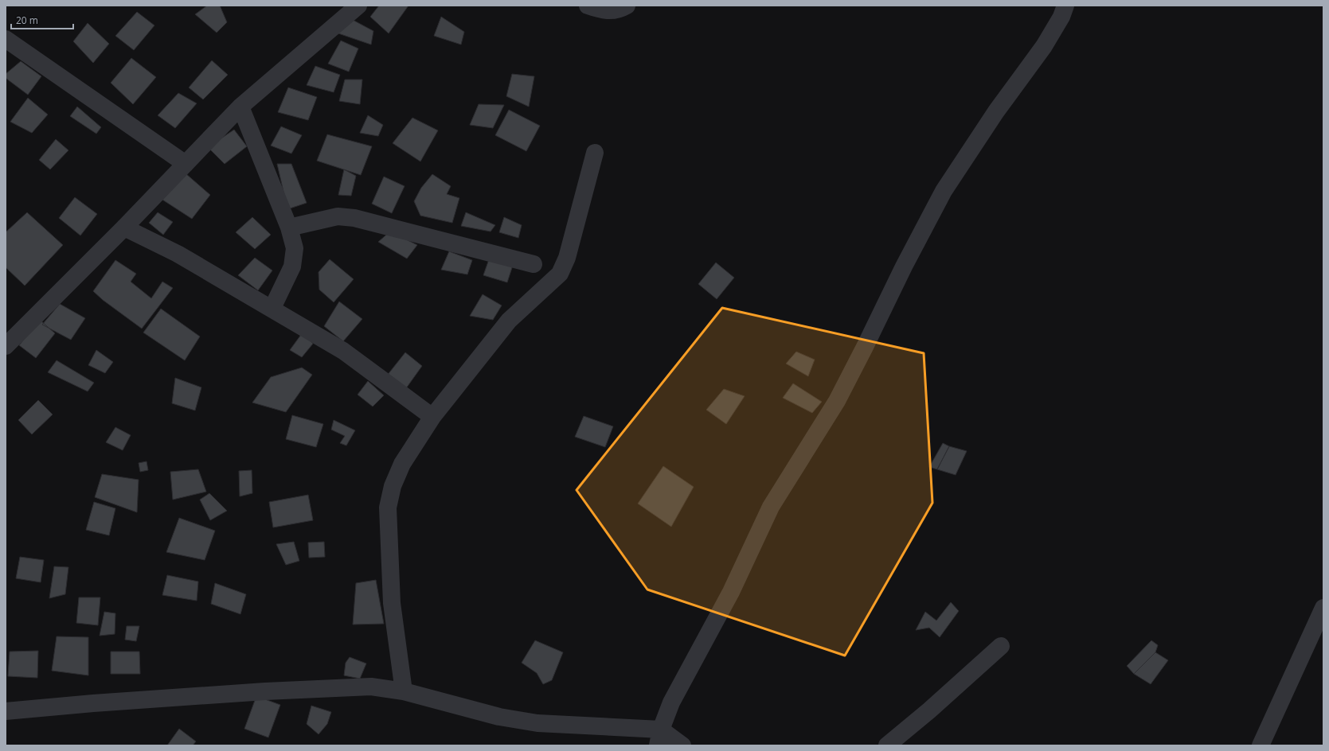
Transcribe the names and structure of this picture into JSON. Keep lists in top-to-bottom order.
{
  "scale_bar": "20 m"
}
